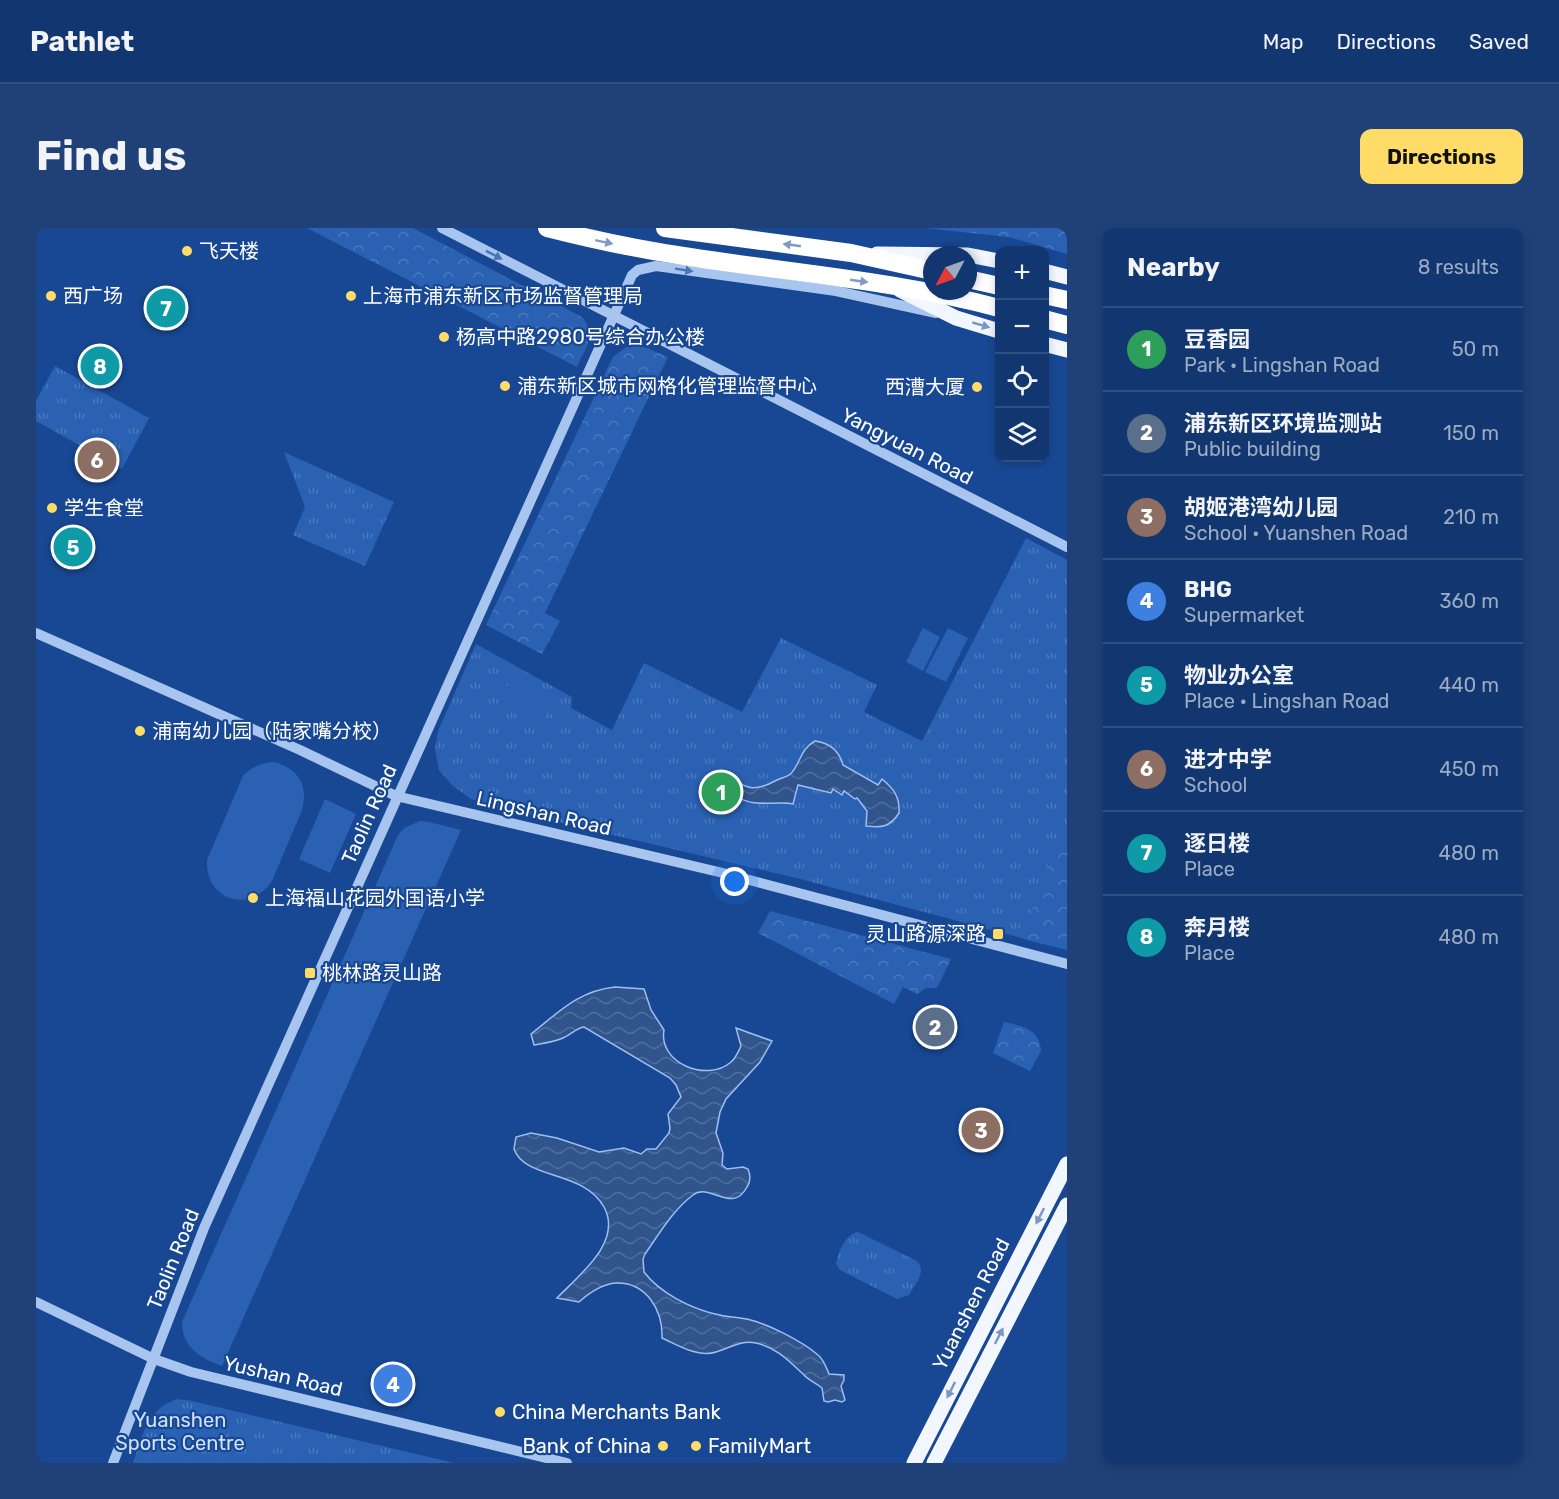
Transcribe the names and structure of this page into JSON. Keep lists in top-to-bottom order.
{
  "streets": {
    "main road": ["Yuanshen Road"],
    "street": [
      "Yangyuan Road",
      "Lingshan Road",
      "Taolin Road",
      "Yushan Road"
    ]
  },
  "crossings": [
    ["Yangyuan Road", "Taolin Road"],
    ["Lingshan Road", "Taolin Road"],
    ["Taolin Road", "Yushan Road"]
  ],
  "parks": ["Yuanshen Sports Centre"],
  "places": {
    "other": [
      "飞天楼",
      "西广场",
      "上海市浦东新区市场监督管理局",
      "杨高中路2980号综合办公楼",
      "浦东新区城市网格化管理监督中心",
      "西漕大厦",
      "学生食堂",
      "浦南幼儿园（陆家嘴分校）",
      "上海福山花园外国语小学",
      "China Merchants Bank",
      "Bank of China",
      "FamilyMart"
    ],
    "transit": ["灵山路源深路", "桃林路灵山路"]
  },
  "north": "bottom left",
  "page": {
    "header": "Pathlet",
    "nav": ["Map", "Directions", "Saved"],
    "buttons": "Directions",
    "title": "Find us",
    "heading": ["Nearby", "8 results"],
    "map_buttons": ["+", "−"],
    "pins": [
      "7",
      "8",
      "6",
      "5",
      "1",
      "2",
      "3",
      "4"
    ],
    "list": [
      {
        "mark": "1",
        "name": "豆香园",
        "note": "Park · Lingshan Road",
        "value": "50 m"
      },
      {
        "mark": "2",
        "name": "浦东新区环境监测站",
        "note": "Public building",
        "value": "150 m"
      },
      {
        "mark": "3",
        "name": "胡姬港湾幼儿园",
        "note": "School · Yuanshen Road",
        "value": "210 m"
      },
      {
        "mark": "4",
        "name": "BHG",
        "note": "Supermarket",
        "value": "360 m"
      },
      {
        "mark": "5",
        "name": "物业办公室",
        "note": "Place · Lingshan Road",
        "value": "440 m"
      },
      {
        "mark": "6",
        "name": "进才中学",
        "note": "School",
        "value": "450 m"
      },
      {
        "mark": "7",
        "name": "逐日楼",
        "note": "Place",
        "value": "480 m"
      },
      {
        "mark": "8",
        "name": "奔月楼",
        "note": "Place",
        "value": "480 m"
      }
    ]
  }
}
